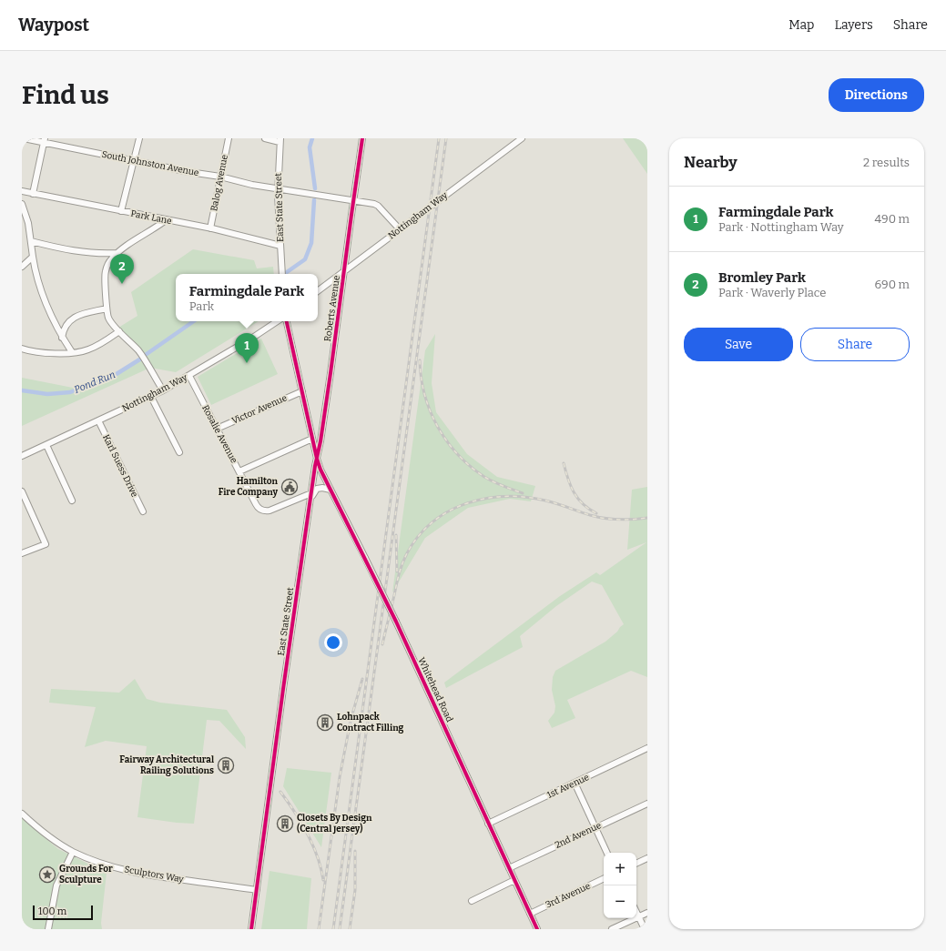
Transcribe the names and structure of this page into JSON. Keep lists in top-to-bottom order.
{
  "streets": {
    "street": [
      "South Johnston Avenue",
      "Balog Avenue",
      "East State Street",
      "Nottingham Way",
      "Park Lane",
      "Roberts Avenue",
      "Victor Avenue",
      "Rosalie Avenue",
      "Karl Suess Drive",
      "Whitehead Road",
      "1st Avenue",
      "2nd Avenue",
      "Sculptors Way",
      "3rd Avenue"
    ]
  },
  "crossings": [
    ["South Johnston Avenue", "Balog Avenue"],
    ["South Johnston Avenue", "East State Street"],
    ["South Johnston Avenue", "Nottingham Way"],
    ["South Johnston Avenue", "Roberts Avenue"],
    ["Balog Avenue", "Park Lane"],
    ["East State Street", "Park Lane"],
    ["East State Street", "Roberts Avenue"],
    ["East State Street", "Victor Avenue"],
    ["East State Street", "Rosalie Avenue"],
    ["East State Street", "Whitehead Road"],
    ["East State Street", "Sculptors Way"],
    ["Nottingham Way", "Roberts Avenue"],
    ["Nottingham Way", "Rosalie Avenue"],
    ["Nottingham Way", "Karl Suess Drive"],
    ["Roberts Avenue", "Whitehead Road"],
    ["Victor Avenue", "Rosalie Avenue"],
    ["Whitehead Road", "1st Avenue"],
    ["Whitehead Road", "2nd Avenue"],
    ["Whitehead Road", "3rd Avenue"]
  ],
  "water": ["Pond Run"],
  "places": {
    "public building": ["Hamilton Fire Company"],
    "building": ["Lohnpack Contract Filling", "Fairway Architectural Railing Solutions", "Closets By Design (Central Jersey)"],
    "place": ["Grounds For Sculpture"]
  },
  "scale_bar": "100 m",
  "page": {
    "header": "Waypost",
    "nav": ["Map", "Layers", "Share"],
    "buttons": [
      "Directions",
      ["Save", "Share"]
    ],
    "title": "Find us",
    "heading": ["Nearby", "2 results"],
    "list": [
      {
        "mark": "1",
        "name": "Farmingdale Park",
        "note": "Park · Nottingham Way",
        "value": "490 m"
      },
      {
        "mark": "2",
        "name": "Bromley Park",
        "note": "Park · Waverly Place",
        "value": "690 m"
      }
    ],
    "pins": ["2", "1"],
    "popup": ["Farmingdale Park", "Park"],
    "map_buttons": ["+", "−"],
    "scale": "100 m"
  }
}
